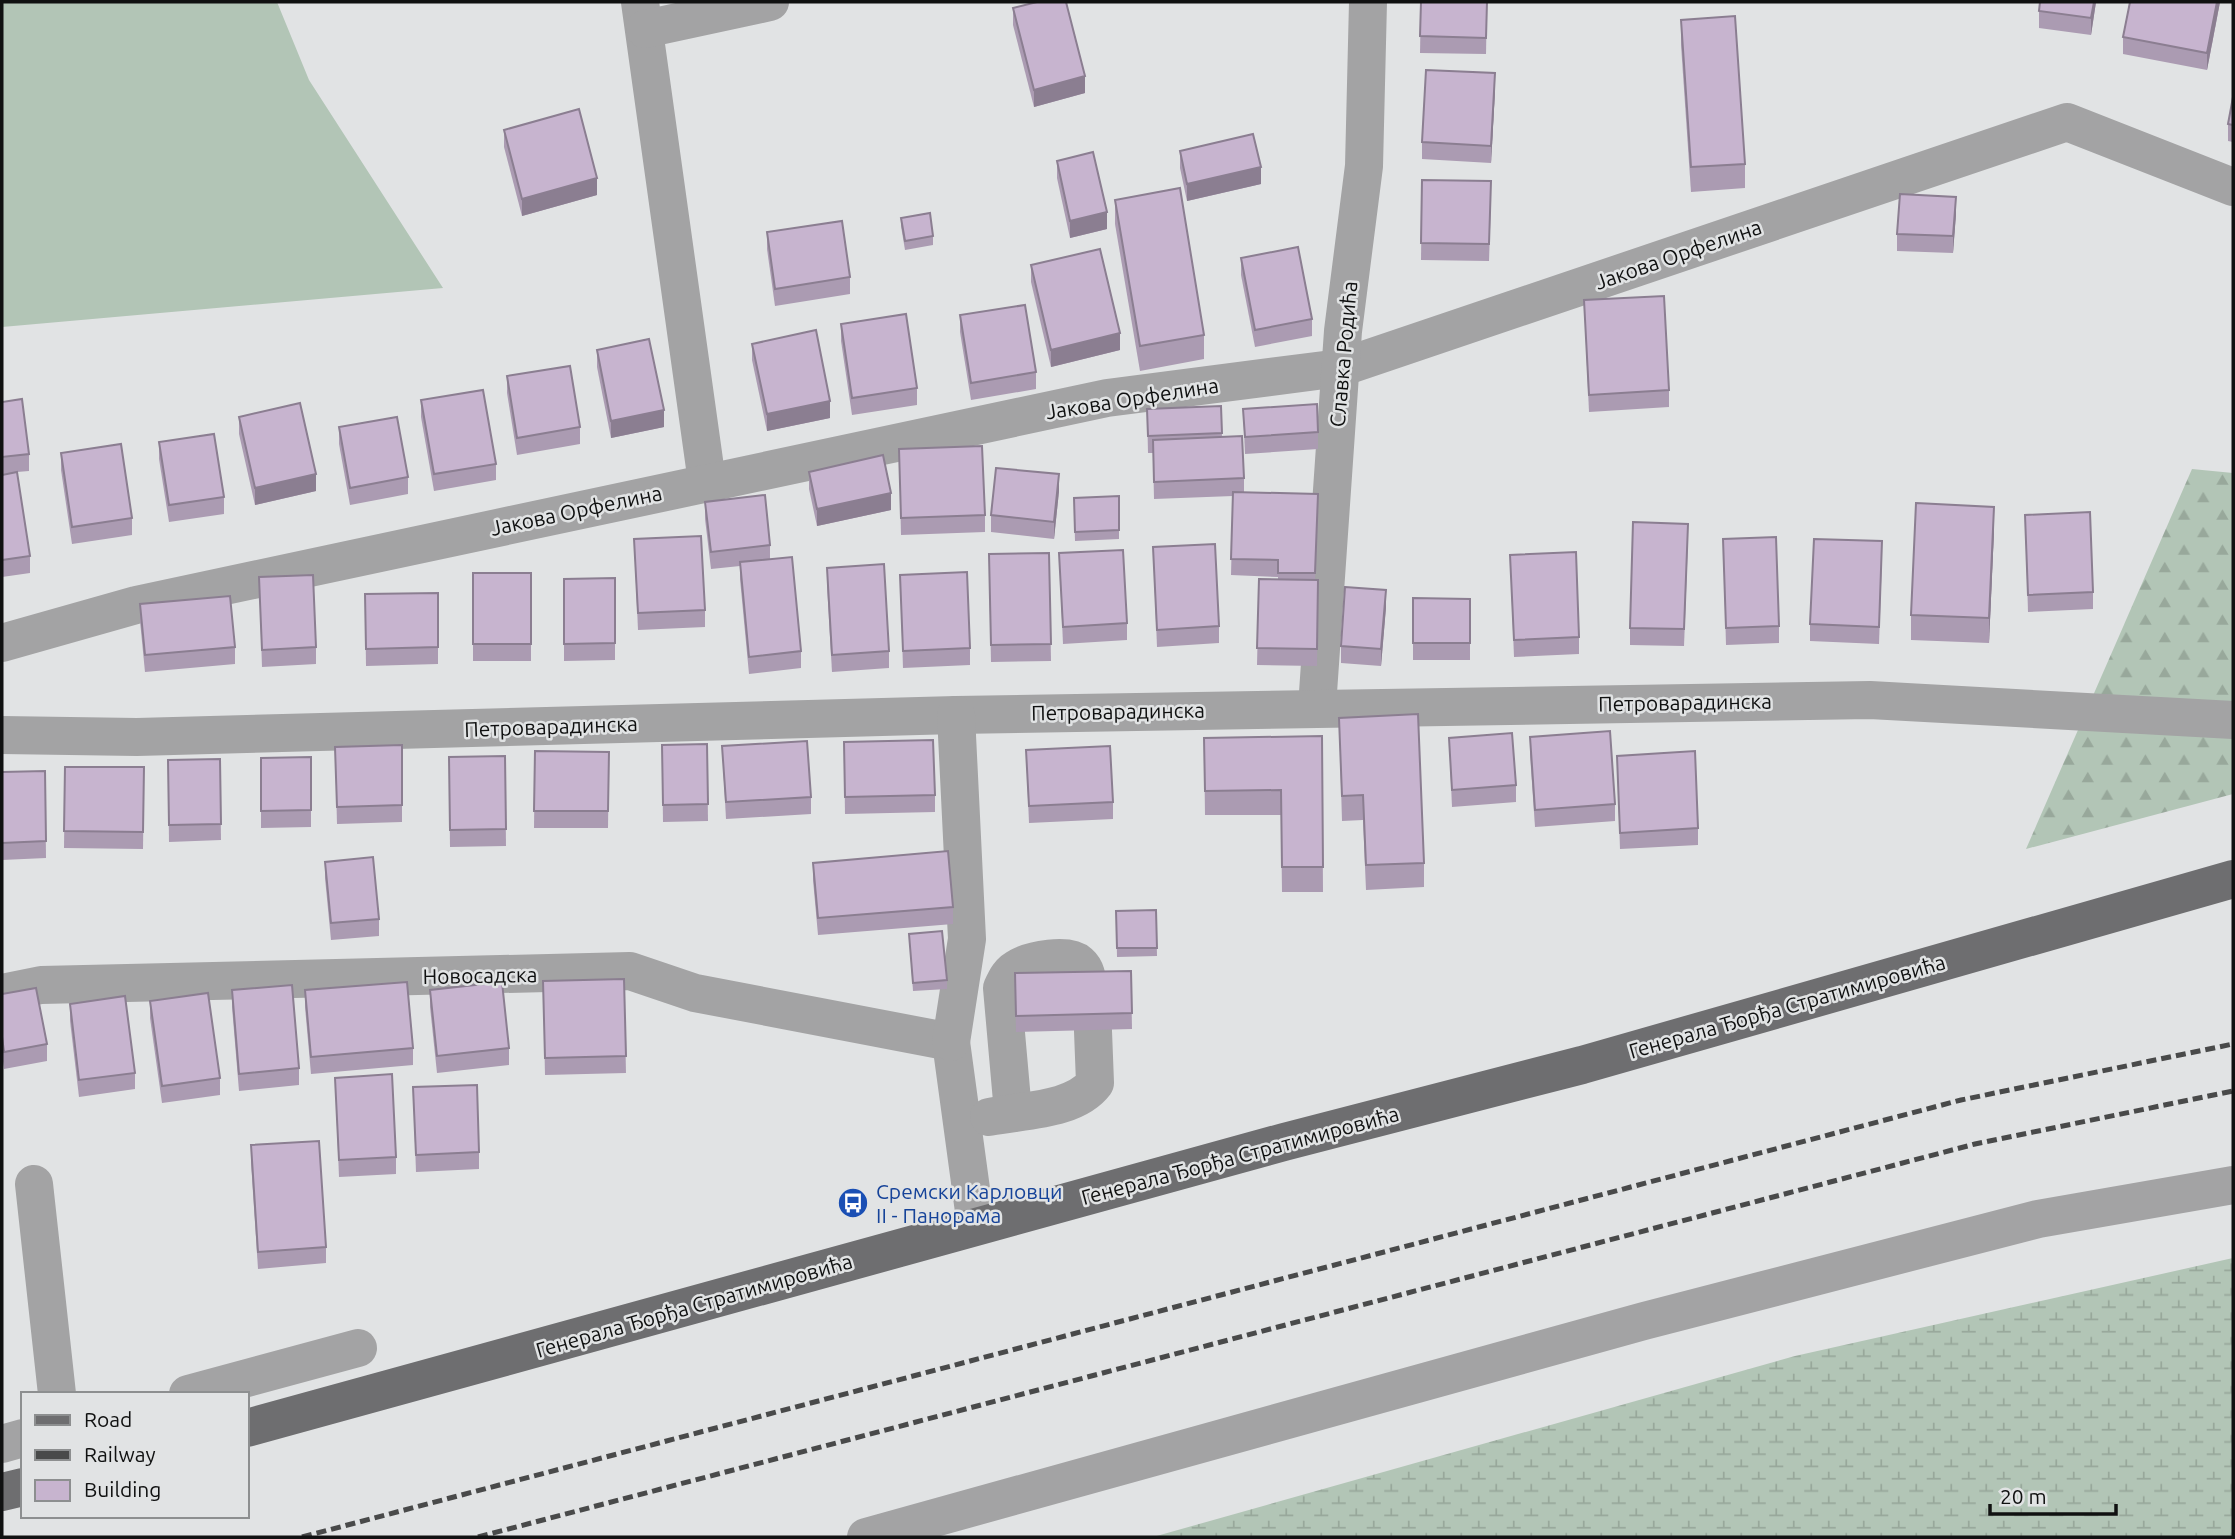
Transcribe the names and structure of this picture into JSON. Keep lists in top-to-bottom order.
{
  "streets": {
    "main road": ["Генерала Ђорђа Стратимировића"],
    "street": [
      "Јакова Орфелина",
      "Славка Родића",
      "Петроварадинска",
      "Новосадска"
    ]
  },
  "crossings": [
    ["Јакова Орфелина", "Славка Родића"],
    ["Славка Родића", "Петроварадинска"]
  ],
  "places": {
    "bus stop": ["Сремски Карловци II - Панорама"]
  },
  "legend": ["Road", "Railway", "Building"],
  "scale_bar": "20 m"
}
